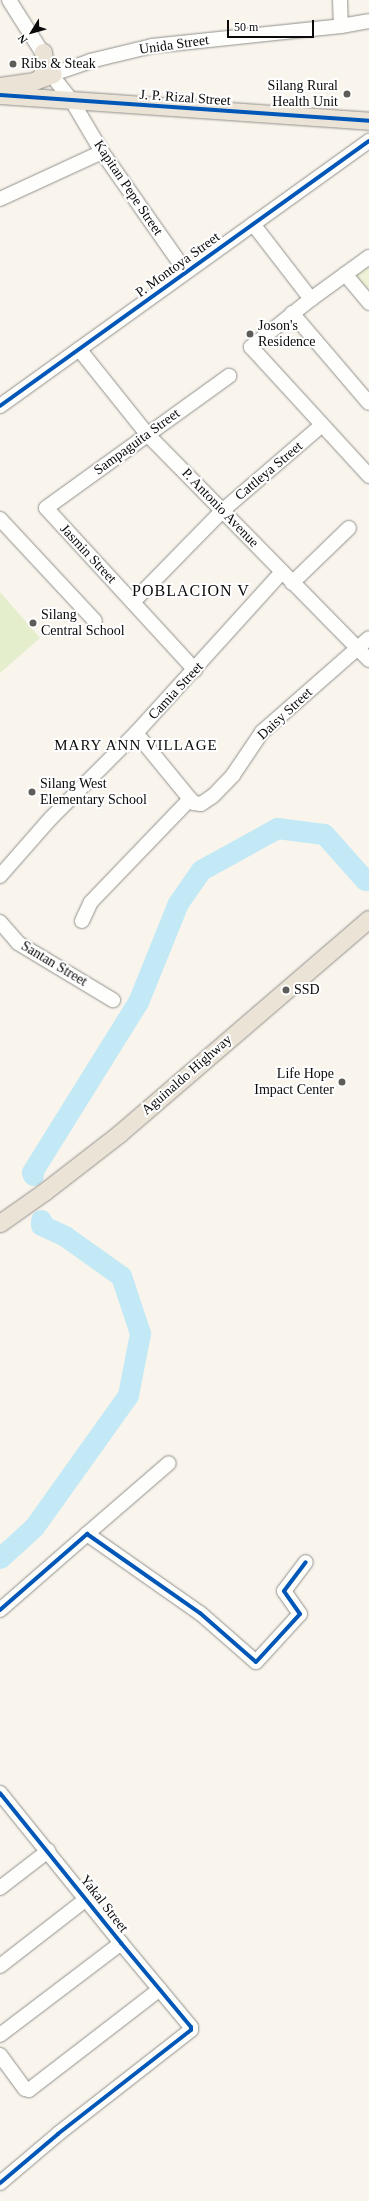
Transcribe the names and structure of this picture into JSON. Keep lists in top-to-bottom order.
{
  "streets": {
    "main road": ["J. P. Rizal Street", "Aguinaldo Highway"],
    "street": [
      "Unida Street",
      "Kapitan Pepe Street",
      "P. Montoya Street",
      "Sampaguita Street",
      "Cattleya Street",
      "P. Antonio Avenue",
      "Jasmin Street",
      "Camia Street",
      "Daisy Street",
      "Santan Street",
      "Yakal Street"
    ]
  },
  "crossings": [
    ["Unida Street", "Kapitan Pepe Street"],
    ["J. P. Rizal Street", "Kapitan Pepe Street"],
    ["Kapitan Pepe Street", "P. Montoya Street"],
    ["P. Montoya Street", "P. Antonio Avenue"],
    ["Sampaguita Street", "P. Antonio Avenue"],
    ["Sampaguita Street", "Jasmin Street"],
    ["Cattleya Street", "P. Antonio Avenue"],
    ["Cattleya Street", "Jasmin Street"],
    ["P. Antonio Avenue", "Camia Street"],
    ["P. Antonio Avenue", "Daisy Street"],
    ["Jasmin Street", "Camia Street"]
  ],
  "districts": ["POBLACION V", "MARY ANN VILLAGE"],
  "places": [
    "Ribs & Steak",
    "Silang Rural Health Unit",
    "Joson's Residence",
    "Silang Central School",
    "Silang West Elementary School",
    "SSD",
    "Life Hope Impact Center"
  ],
  "scale_bar": "50 m",
  "north": "bottom left"
}
